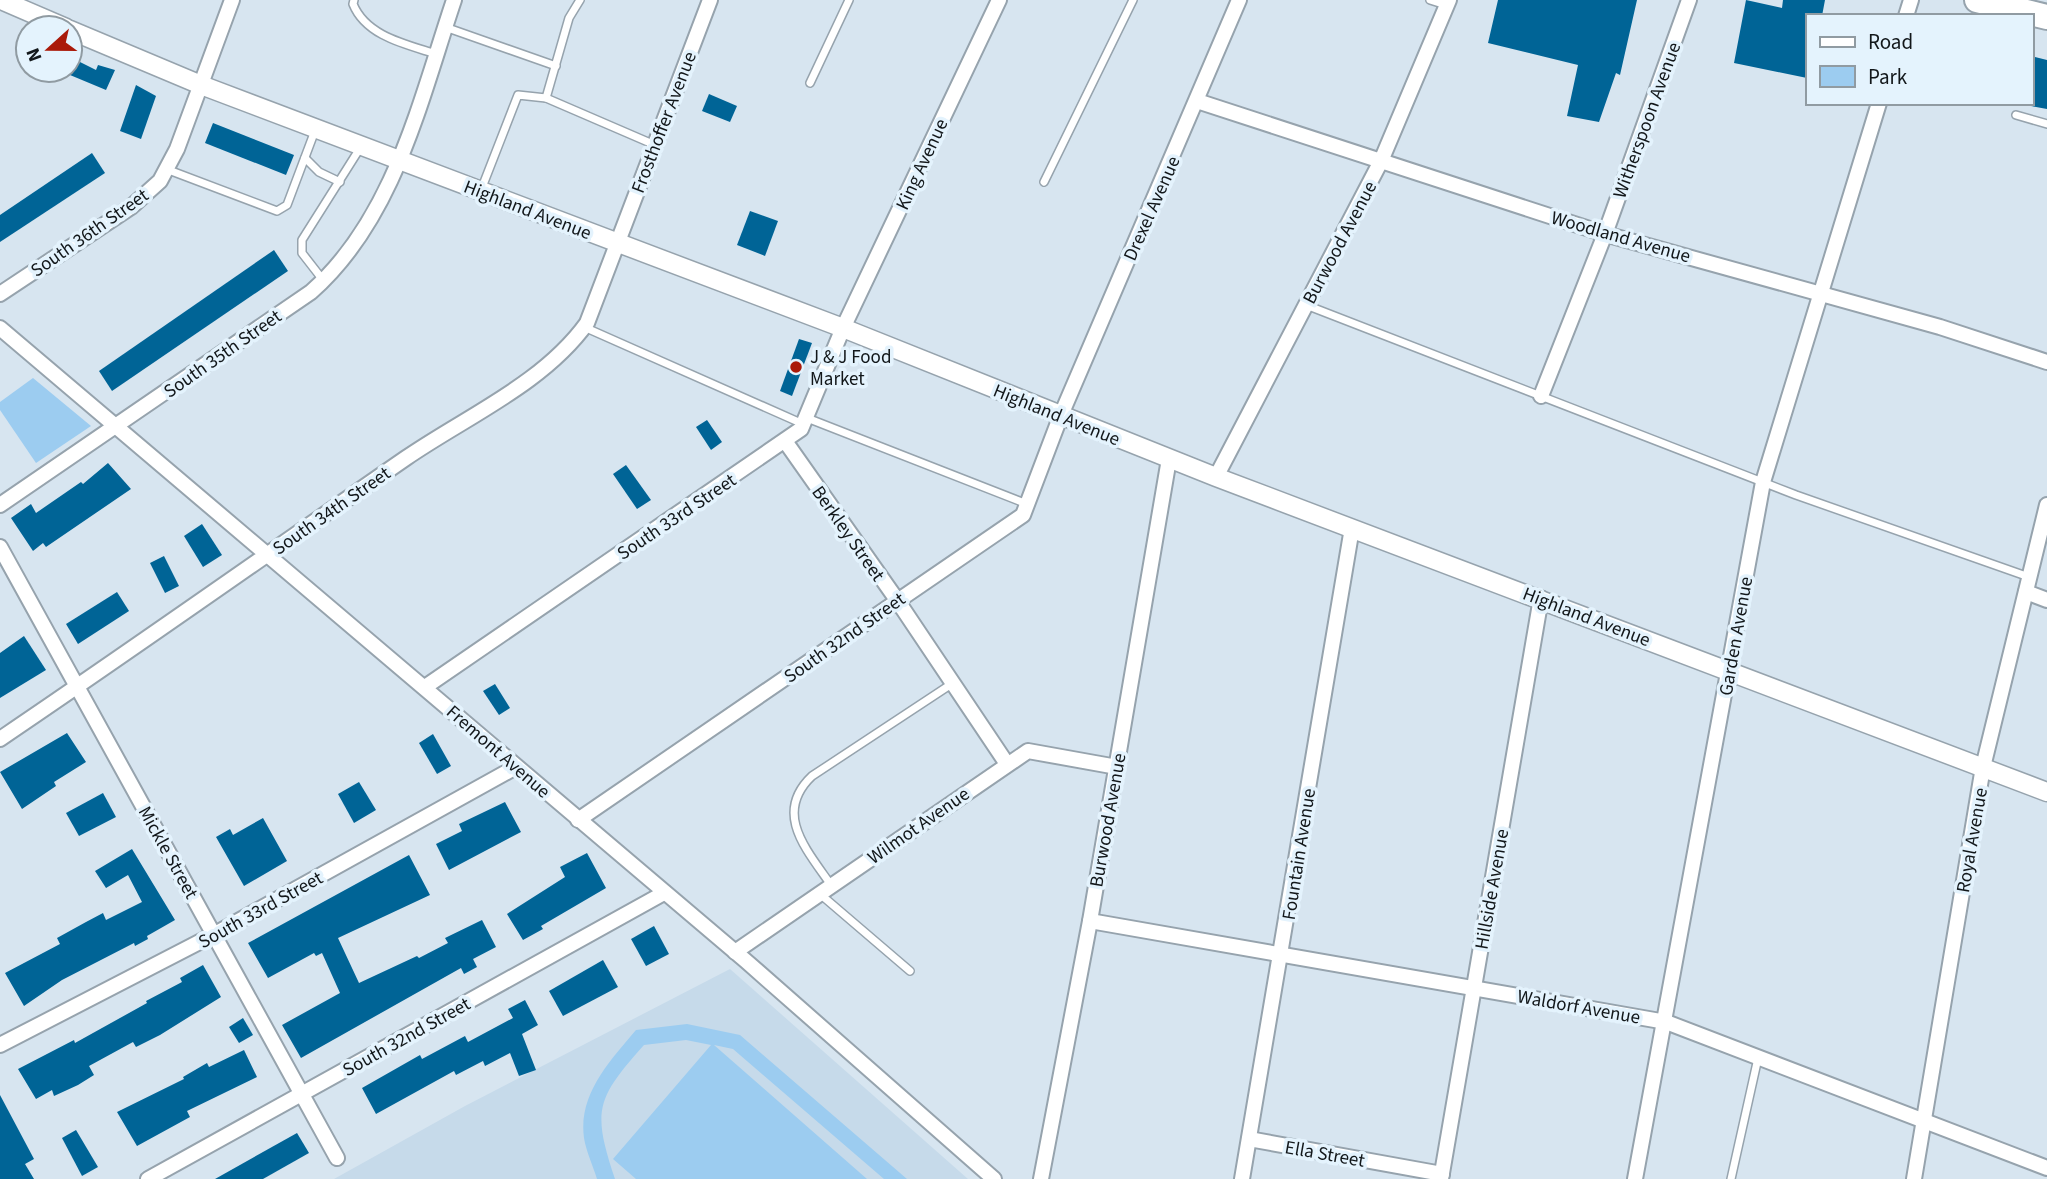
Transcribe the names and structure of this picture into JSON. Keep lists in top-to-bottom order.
{
  "streets": {
    "street": [
      "Witherspoon Avenue",
      "Frosthoffer Avenue",
      "King Avenue",
      "Drexel Avenue",
      "Highland Avenue",
      "South 36th Street",
      "Woodland Avenue",
      "Burwood Avenue",
      "South 35th Street",
      "South 34th Street",
      "South 33rd Street",
      "Berkley Street",
      "Garden Avenue",
      "South 32nd Street",
      "Fremont Avenue",
      "Wilmot Avenue",
      "Royal Avenue",
      "Mickle Street",
      "Fountain Avenue",
      "Hillside Avenue",
      "Waldorf Avenue",
      "Ella Street"
    ]
  },
  "crossings": [
    ["Witherspoon Avenue", "Woodland Avenue"],
    ["Frosthoffer Avenue", "Highland Avenue"],
    ["Frosthoffer Avenue", "South 34th Street"],
    ["King Avenue", "Highland Avenue"],
    ["King Avenue", "South 33rd Street"],
    ["Drexel Avenue", "Highland Avenue"],
    ["Drexel Avenue", "Woodland Avenue"],
    ["Drexel Avenue", "South 32nd Street"],
    ["Highland Avenue", "South 36th Street"],
    ["Highland Avenue", "Burwood Avenue"],
    ["Highland Avenue", "South 35th Street"],
    ["Highland Avenue", "South 34th Street"],
    ["Highland Avenue", "South 33rd Street"],
    ["Highland Avenue", "Garden Avenue"],
    ["Highland Avenue", "South 32nd Street"],
    ["Highland Avenue", "Royal Avenue"],
    ["Highland Avenue", "Fountain Avenue"],
    ["Highland Avenue", "Hillside Avenue"],
    ["Woodland Avenue", "Burwood Avenue"],
    ["Woodland Avenue", "Garden Avenue"],
    ["Burwood Avenue", "Wilmot Avenue"],
    ["Burwood Avenue", "Waldorf Avenue"],
    ["South 35th Street", "Fremont Avenue"],
    ["South 34th Street", "Fremont Avenue"],
    ["South 34th Street", "Mickle Street"],
    ["South 33rd Street", "Berkley Street"],
    ["South 33rd Street", "Fremont Avenue"],
    ["South 33rd Street", "Mickle Street"],
    ["Berkley Street", "South 32nd Street"],
    ["Berkley Street", "Wilmot Avenue"],
    ["Garden Avenue", "Waldorf Avenue"],
    ["South 32nd Street", "Fremont Avenue"],
    ["South 32nd Street", "Mickle Street"],
    ["Fremont Avenue", "Wilmot Avenue"],
    ["Royal Avenue", "Waldorf Avenue"],
    ["Fountain Avenue", "Waldorf Avenue"],
    ["Fountain Avenue", "Ella Street"],
    ["Hillside Avenue", "Waldorf Avenue"],
    ["Hillside Avenue", "Ella Street"]
  ],
  "places": ["J & J Food Market"],
  "legend": ["Road", "Park"],
  "north": "left"
}
